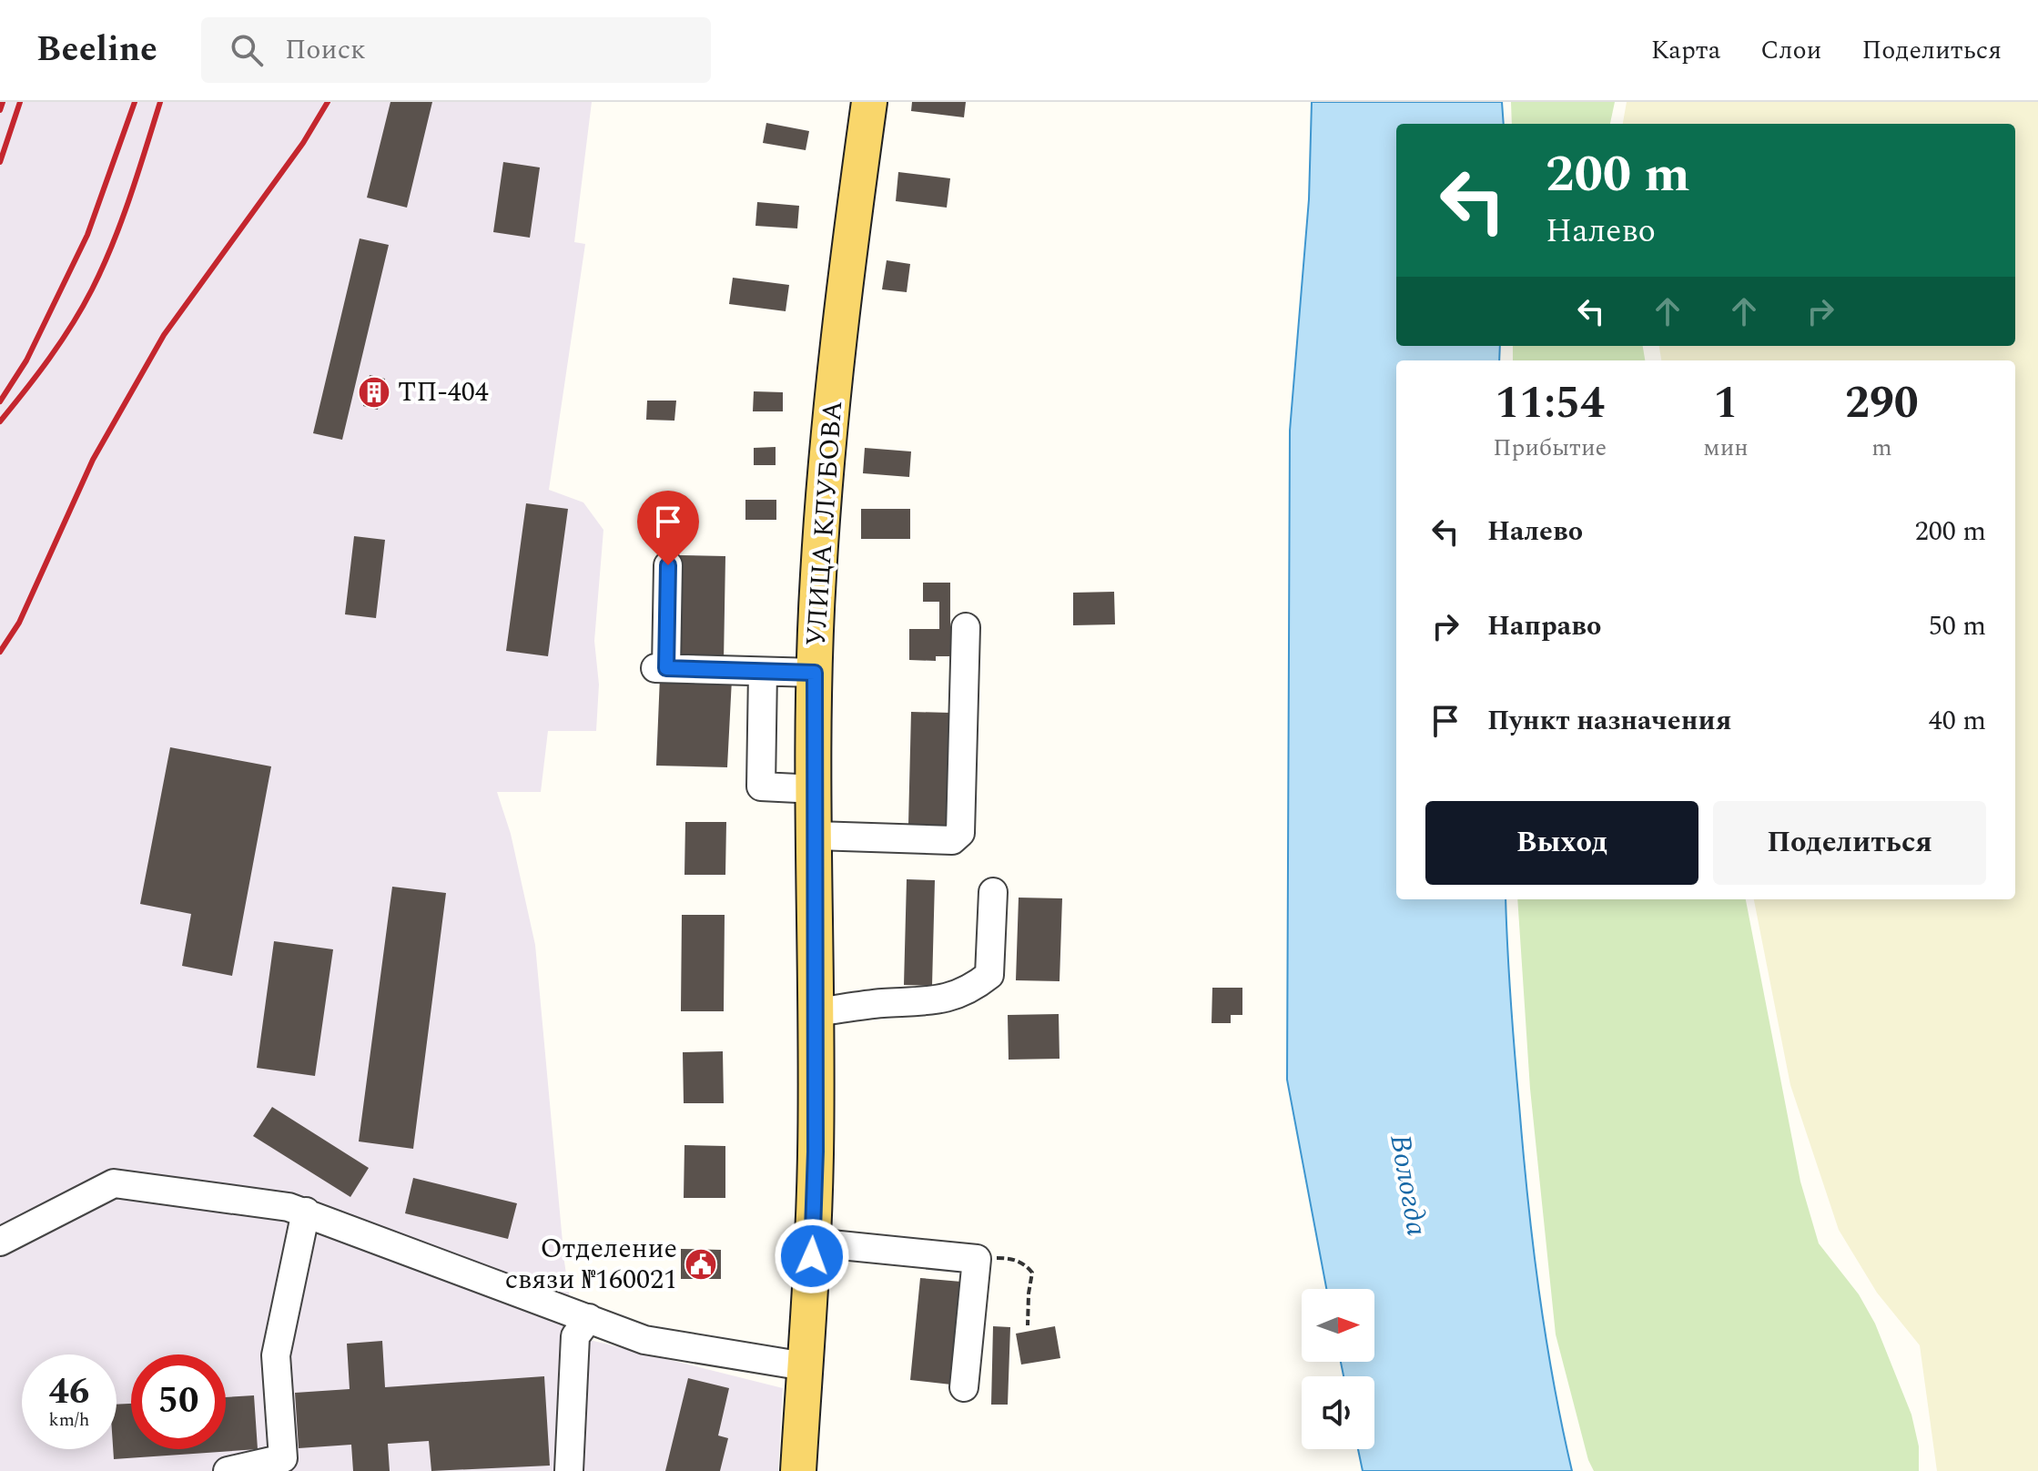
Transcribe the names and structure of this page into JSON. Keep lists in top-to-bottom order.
{
  "streets": {
    "main road": ["УЛИЦА КЛУБОВА"]
  },
  "water": ["Вологда"],
  "places": {
    "building": ["ТП-404"],
    "public building": ["Отделение связи №160021"]
  },
  "north": "right",
  "page": {
    "header": "Beeline",
    "search": "Поиск",
    "nav": ["Карта", "Слои", "Поделиться"],
    "turn": ["200 m", "Налево"],
    "eta": [
      "11:54",
      "Прибытие",
      "1",
      "мин",
      "290",
      "m"
    ],
    "list": [
      {
        "name": "Налево",
        "value": "200 m"
      },
      {
        "name": "Направо",
        "value": "50 m"
      },
      {
        "name": "Пункт назначения",
        "value": "40 m"
      }
    ],
    "buttons": ["Выход", "Поделиться"],
    "speed": "46 km/h",
    "limit": "50"
  }
}
